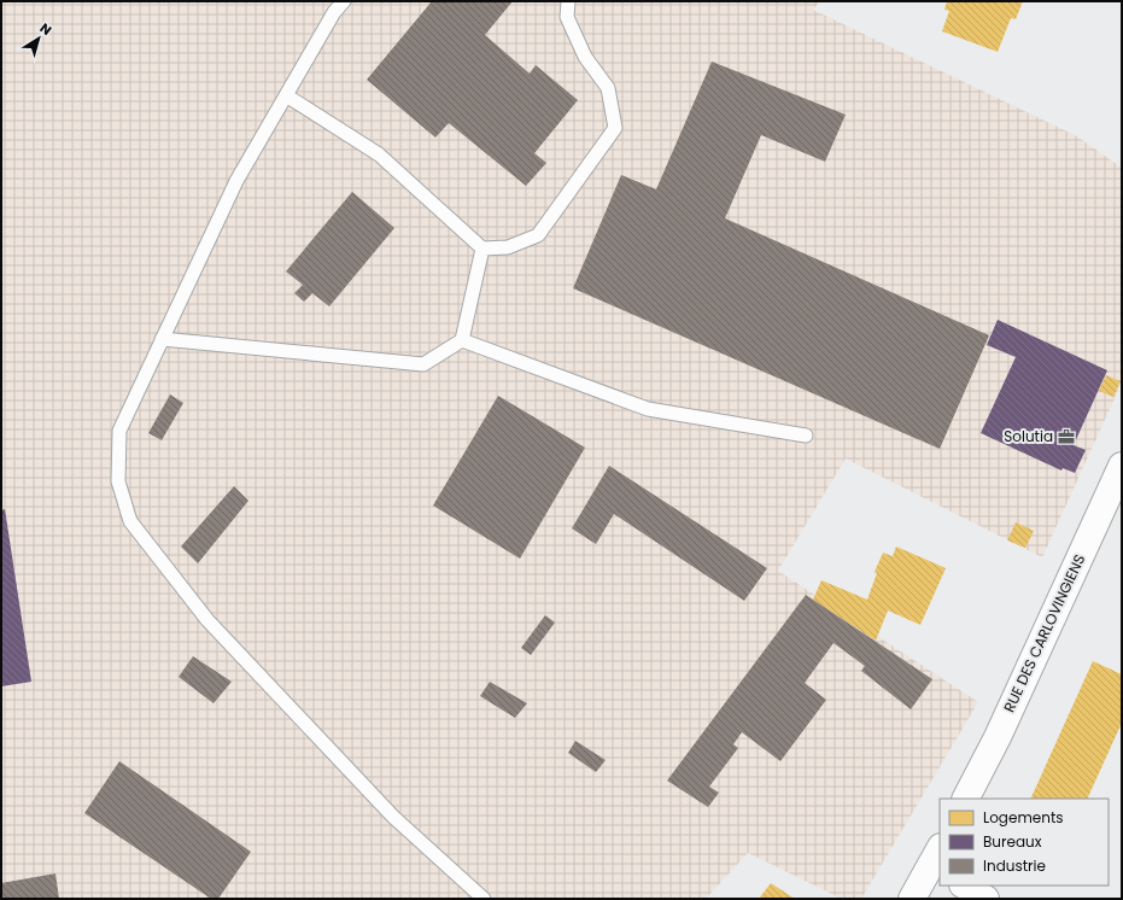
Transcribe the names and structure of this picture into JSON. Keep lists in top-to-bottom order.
{
  "streets": {
    "street": ["RUE DES CARLOVINGIENS"]
  },
  "places": {
    "office": ["Solutia"]
  },
  "legend": ["Logements", "Bureaux", "Industrie"],
  "north": "top right"
}
